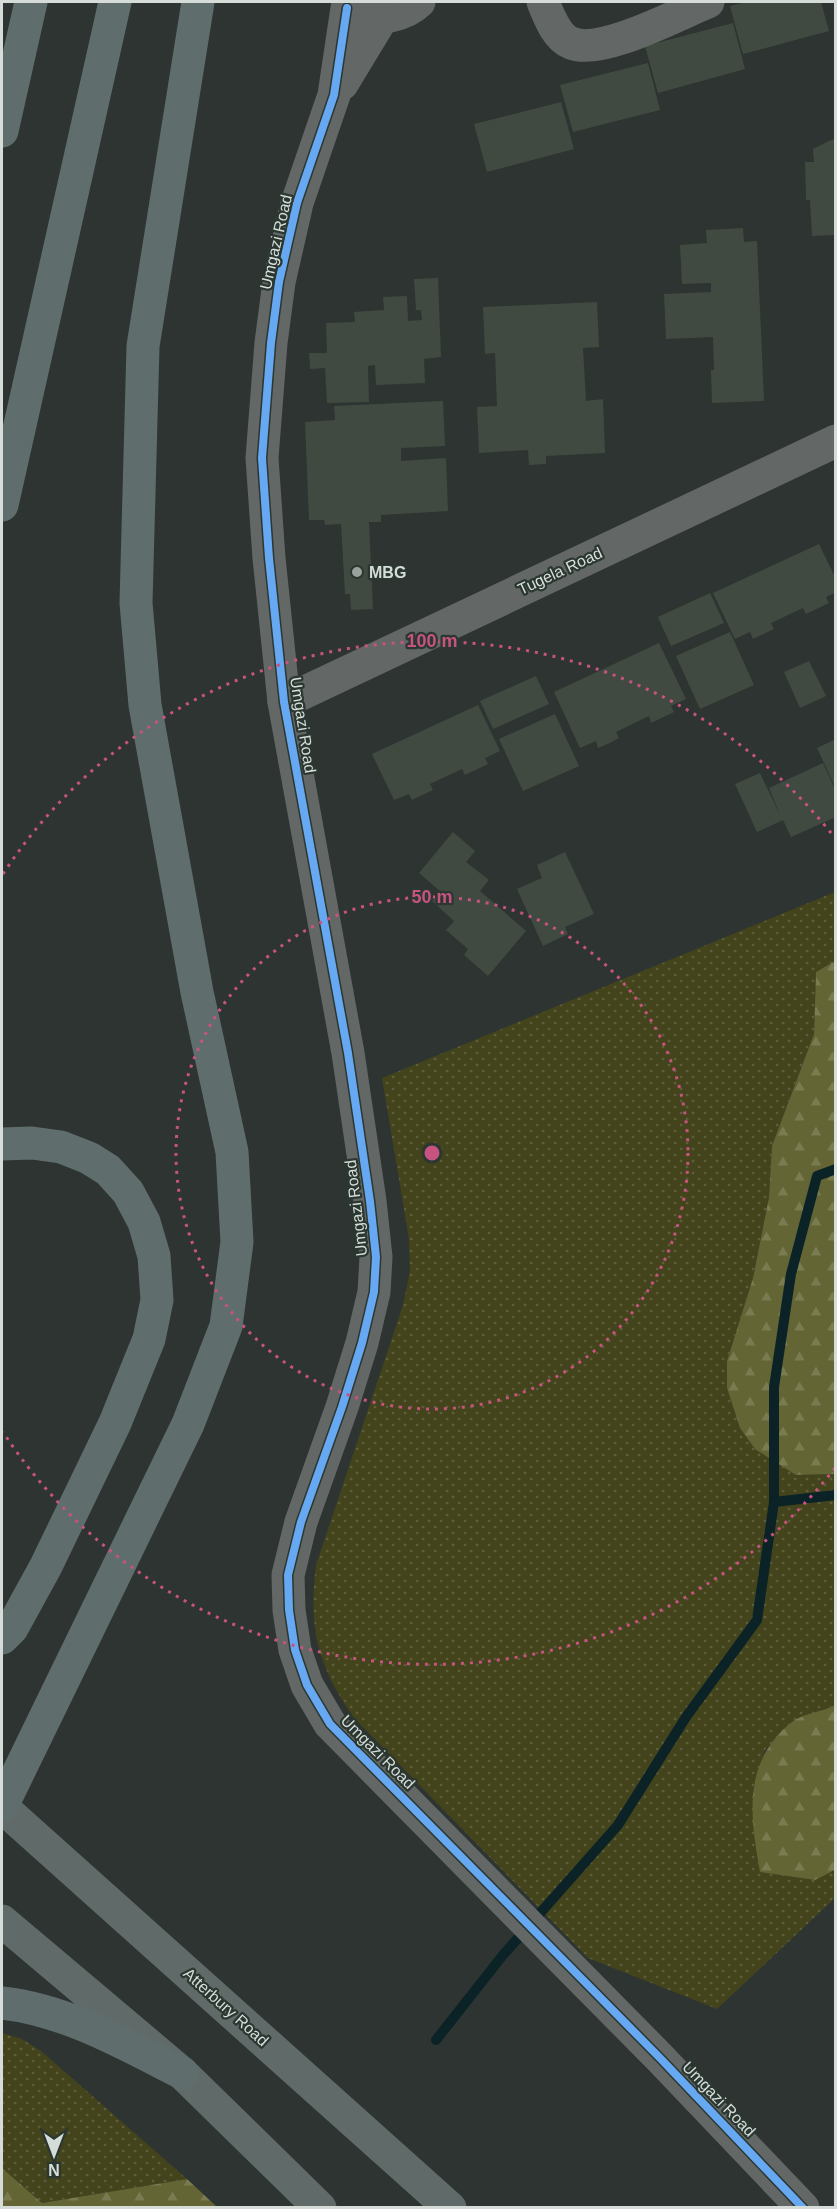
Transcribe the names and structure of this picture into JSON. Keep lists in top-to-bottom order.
{
  "streets": {
    "main road": ["Atterbury Road"],
    "street": ["Umgazi Road", "Tugela Road"]
  },
  "crossings": [
    ["Umgazi Road", "Tugela Road"]
  ],
  "places": ["MBG"],
  "north": "bottom",
  "rings": ["100 m", "50 m"]
}
